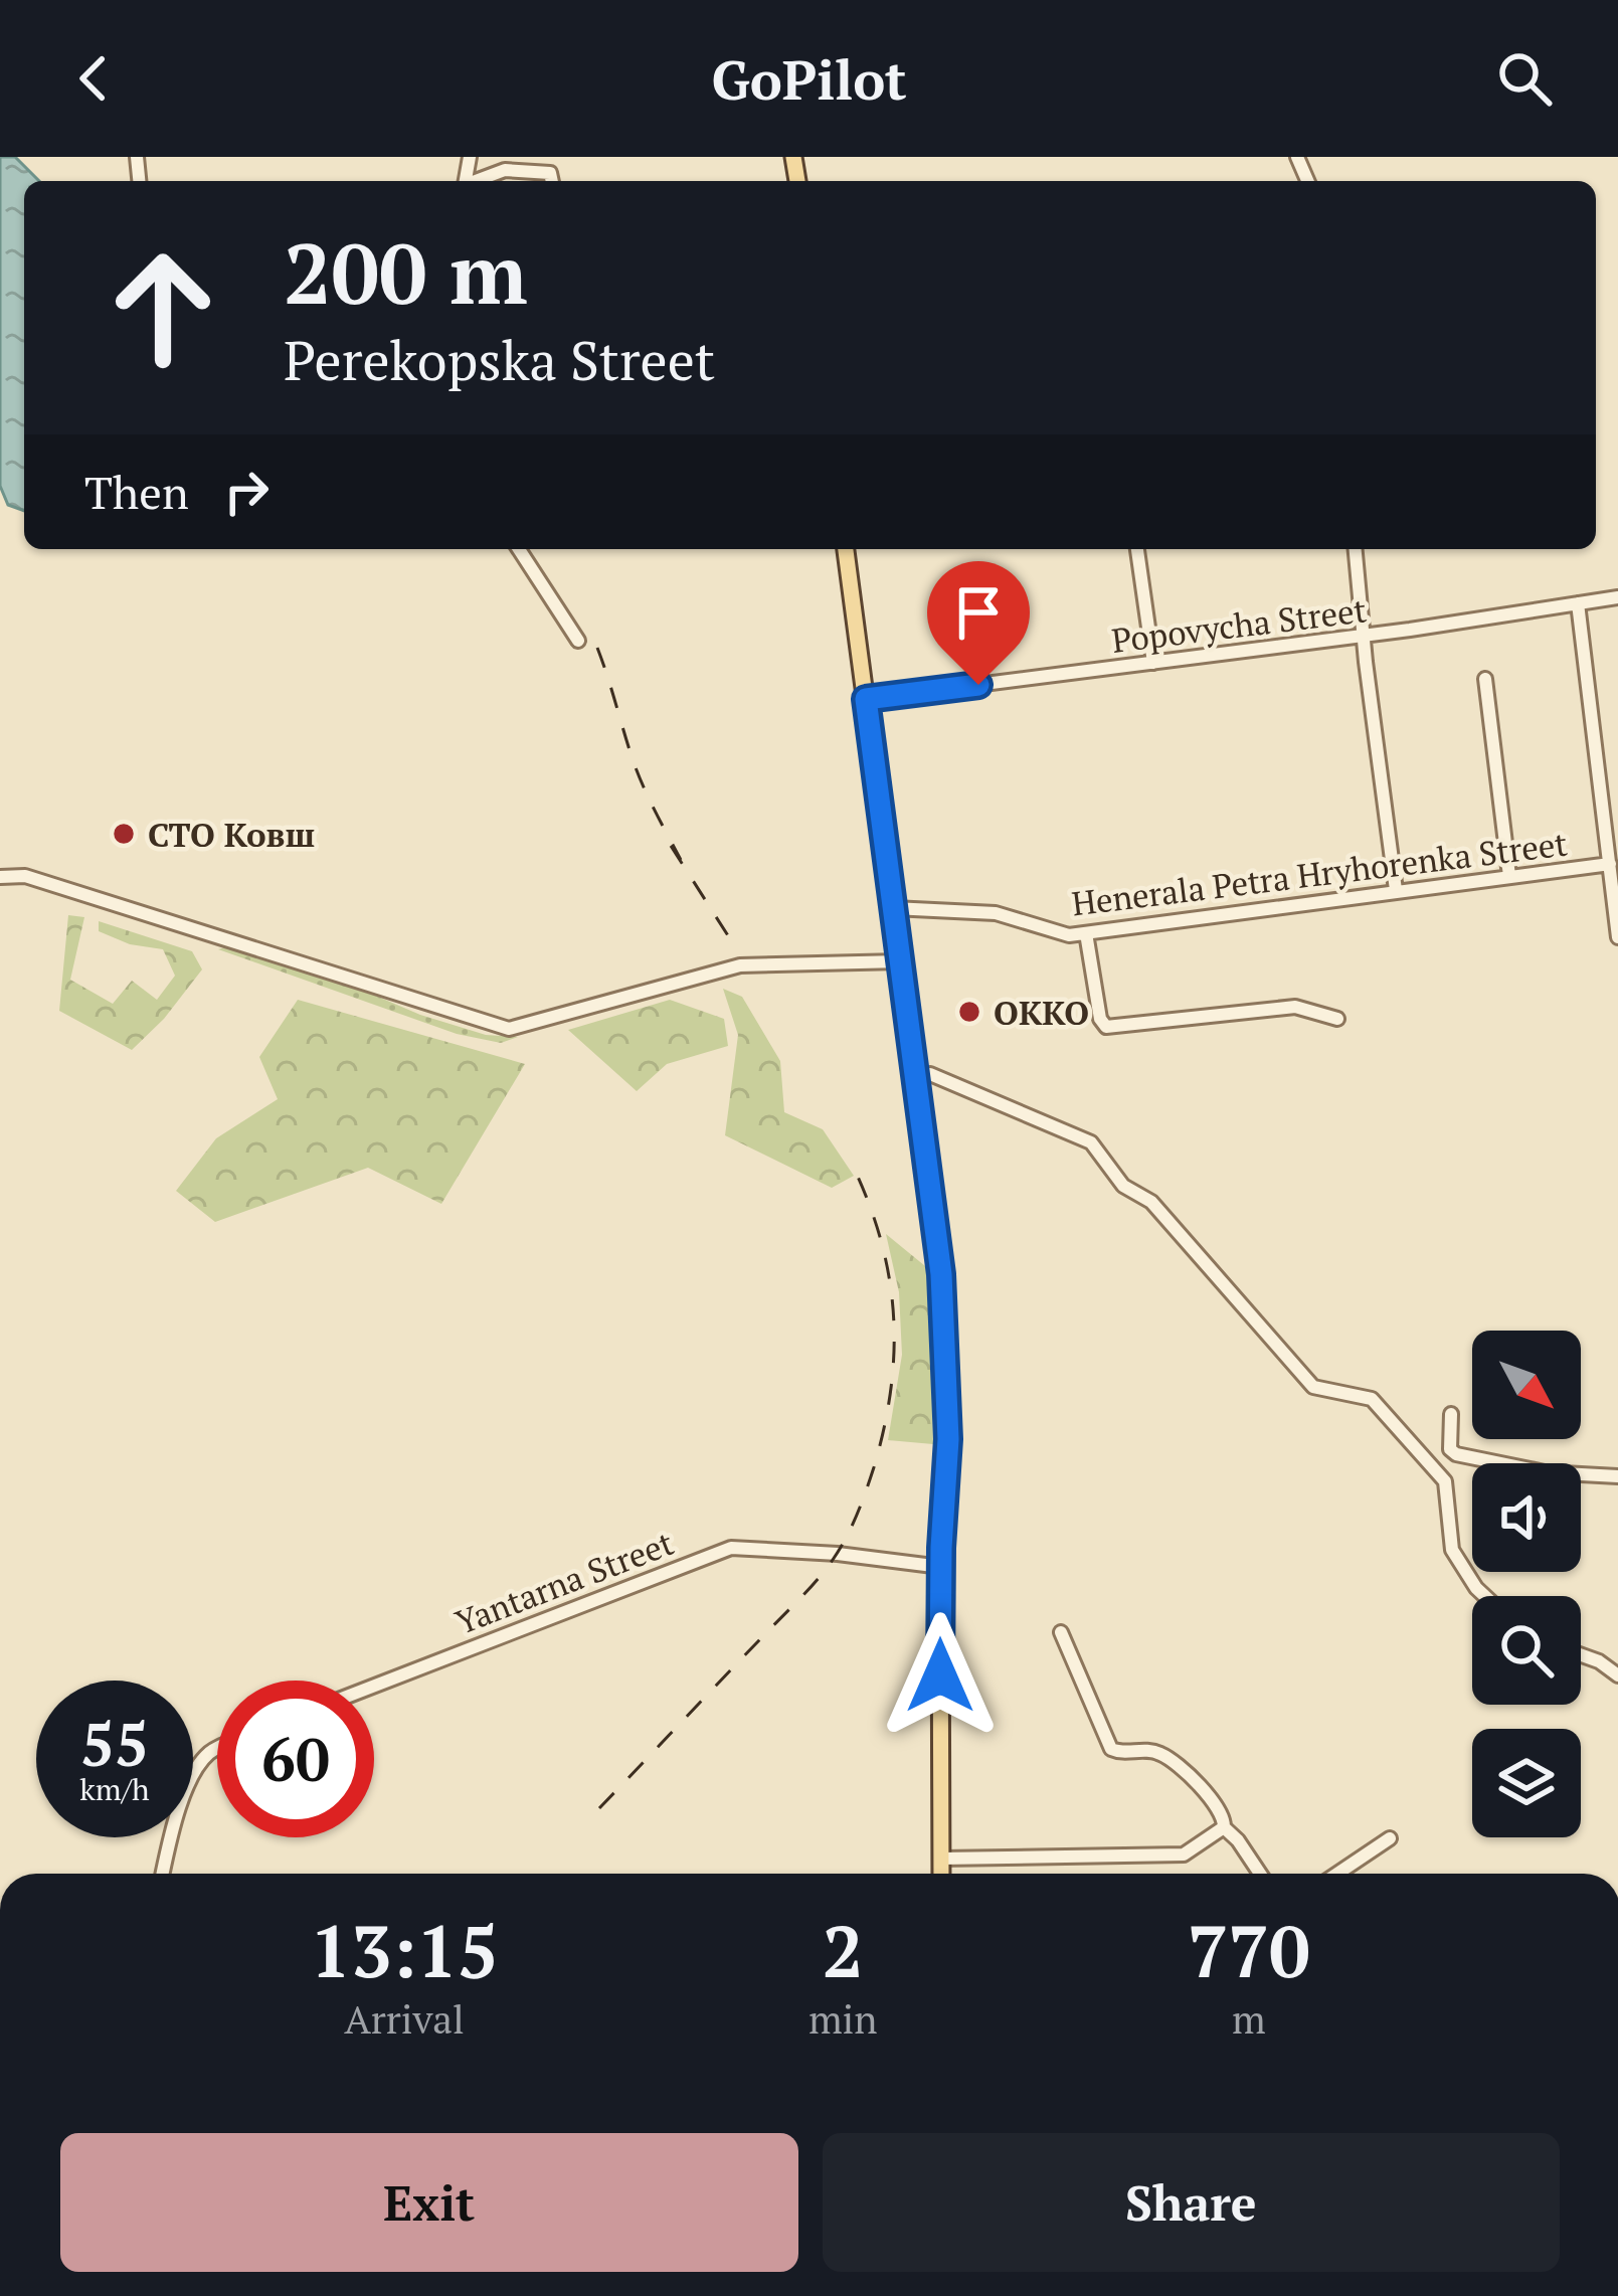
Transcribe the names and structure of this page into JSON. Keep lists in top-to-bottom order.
{
  "streets": {
    "street": ["Popovycha Street", "Henerala Petra Hryhorenka Street", "Yantarna Street"]
  },
  "places": ["СТО Ковш", "OKKO"],
  "north": "bottom right",
  "page": {
    "header": "GoPilot",
    "turn": ["200 m", "Perekopska Street"],
    "then": "Then",
    "speed": "55 km/h",
    "limit": "60",
    "eta": [
      "13:15",
      "Arrival",
      "2",
      "min",
      "770",
      "m"
    ],
    "buttons": ["Exit", "Share"]
  }
}
